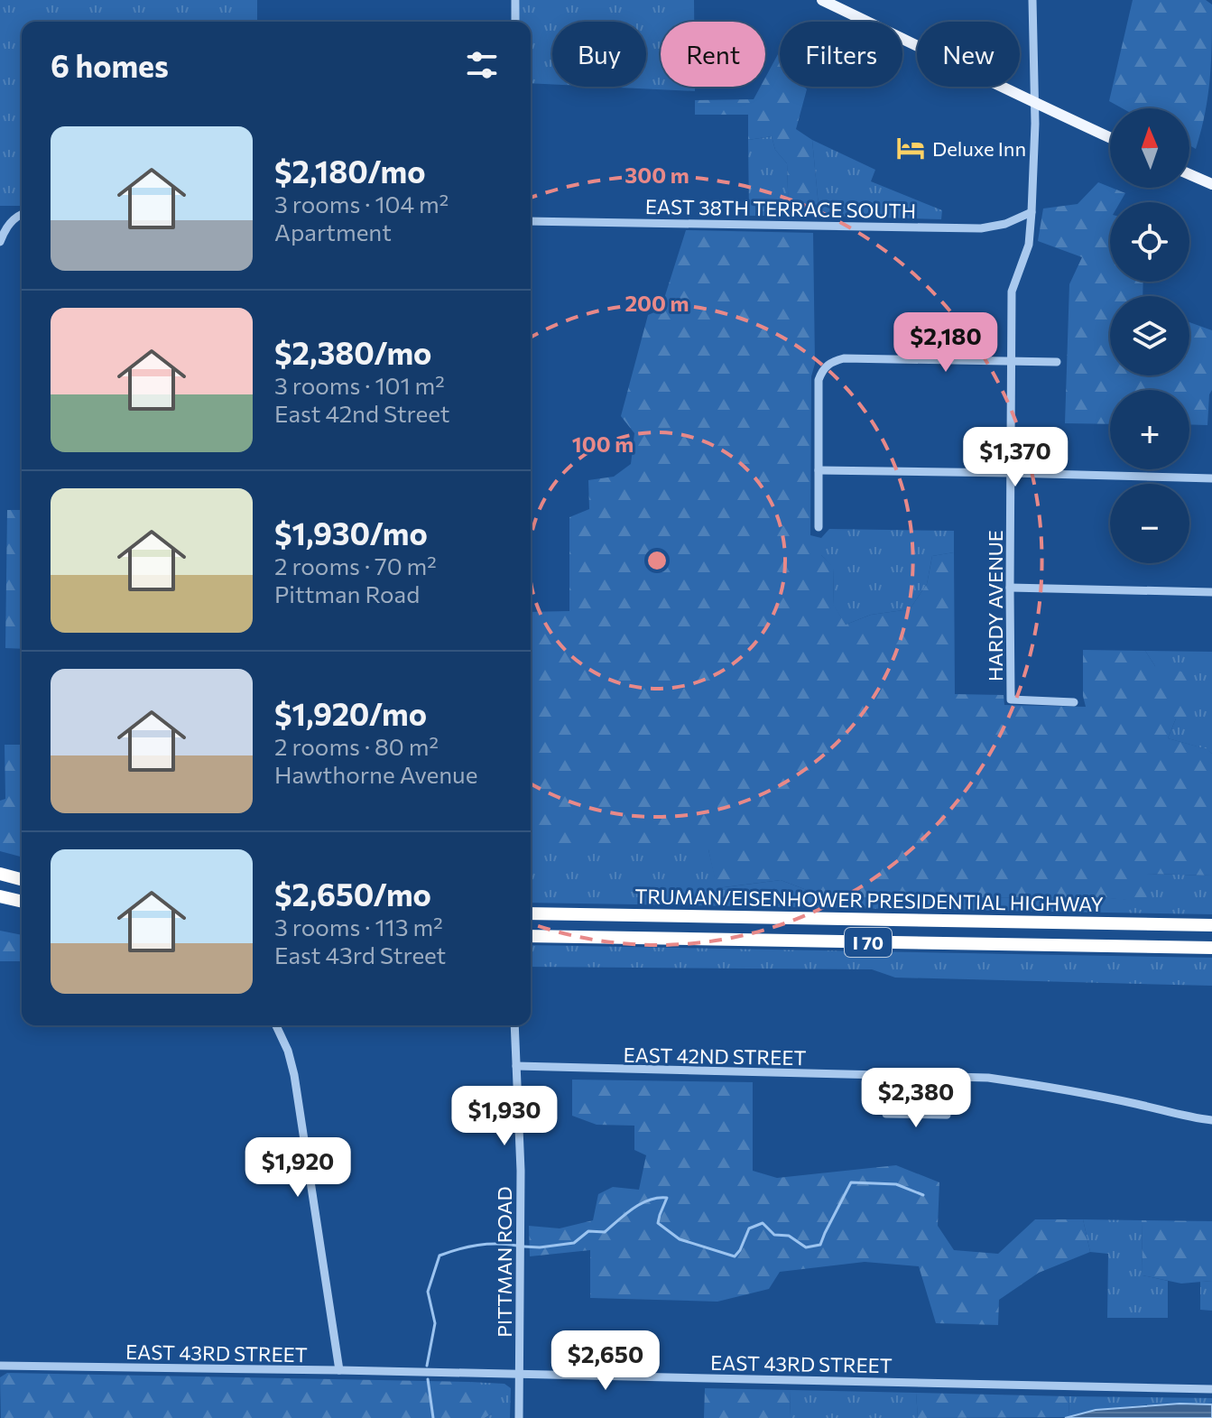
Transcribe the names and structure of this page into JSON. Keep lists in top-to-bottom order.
{
  "streets": {
    "highway": ["TRUMAN/EISENHOWER PRESIDENTIAL HIGHWAY", "I 70"],
    "street": [
      "EAST 38TH TERRACE SOUTH",
      "HARDY AVENUE",
      "EAST 42ND STREET",
      "PITTMAN ROAD",
      "EAST 43RD STREET"
    ]
  },
  "crossings": [
    ["EAST 38TH TERRACE SOUTH", "HARDY AVENUE"],
    ["EAST 42ND STREET", "PITTMAN ROAD"],
    ["PITTMAN ROAD", "EAST 43RD STREET"]
  ],
  "places": {
    "hotel": ["Deluxe Inn"]
  },
  "north": "top",
  "page": {
    "chip": [
      "Buy",
      "Rent",
      "Filters",
      "New"
    ],
    "heading": "6 homes",
    "map_buttons": ["+", "−"],
    "list": [
      {
        "name": "$2,180/mo",
        "note": "3 rooms · 104 m² · Apartment"
      },
      {
        "name": "$2,380/mo",
        "note": "3 rooms · 101 m² · East 42nd Street"
      },
      {
        "name": "$1,930/mo",
        "note": "2 rooms · 70 m² · Pittman Road"
      },
      {
        "name": "$1,920/mo",
        "note": "2 rooms · 80 m² · Hawthorne Avenue"
      },
      {
        "name": "$2,650/mo",
        "note": "3 rooms · 113 m² · East 43rd Street"
      }
    ],
    "price": [
      "$2,180",
      "$1,370",
      "$2,380",
      "$1,930",
      "$1,920",
      "$2,650"
    ]
  },
  "rings": ["300 m", "200 m", "100 m"]
}
